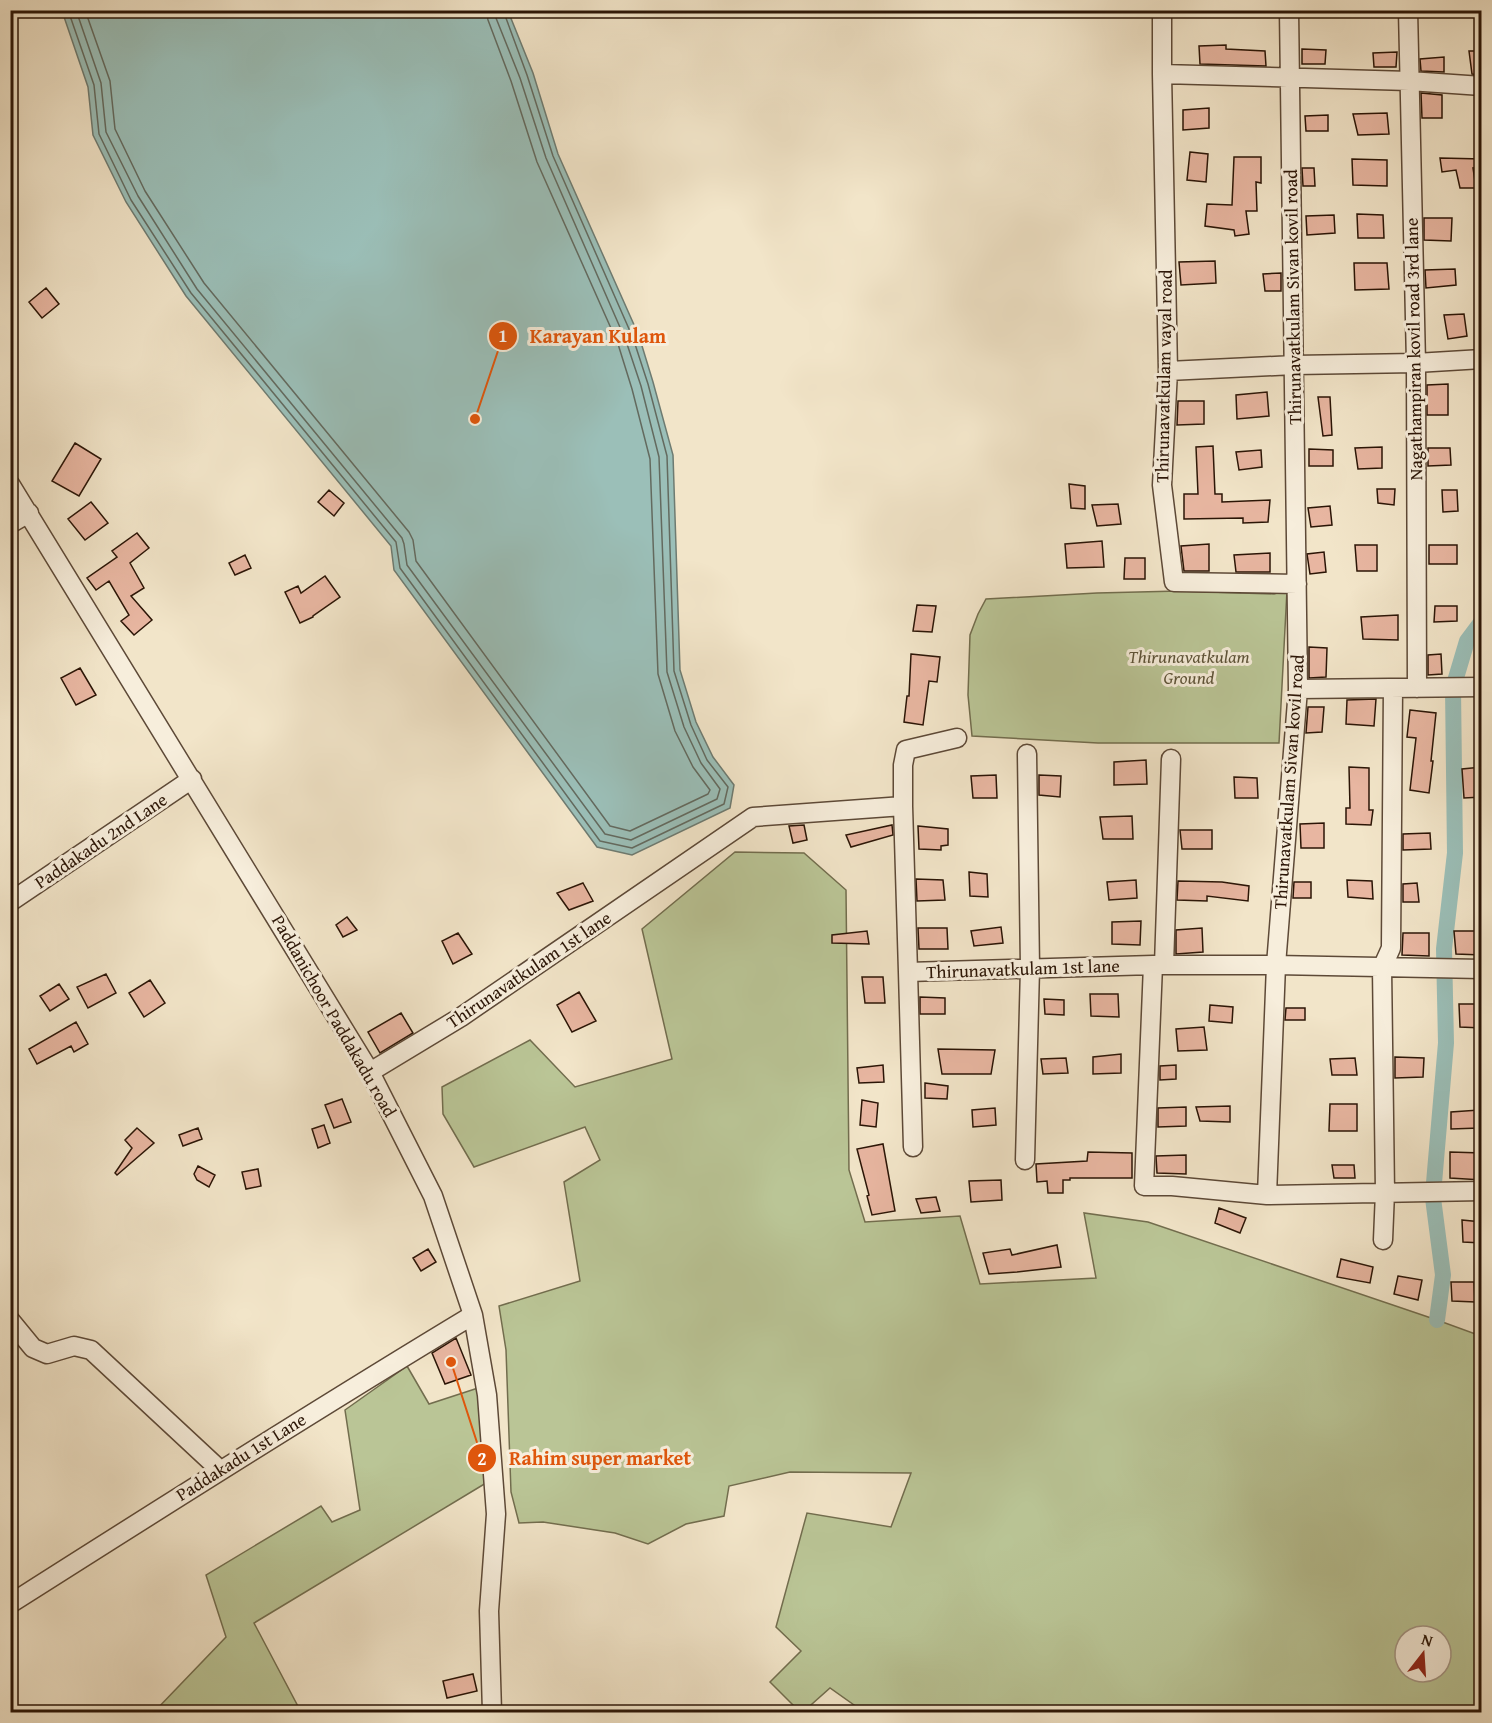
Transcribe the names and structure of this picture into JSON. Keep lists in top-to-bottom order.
{
  "streets": {
    "street": [
      "Thirunavatkulam Sivan kovil road",
      "Nagathampiran kovil road 3rd lane",
      "Thirunavatkulam vayal road",
      "Paddakadu 2nd Lane",
      "Thirunavatkulam 1st lane",
      "Paddanichoor Paddakadu road",
      "Paddakadu 1st Lane"
    ]
  },
  "crossings": [
    ["Thirunavatkulam Sivan kovil road", "Thirunavatkulam vayal road"],
    ["Thirunavatkulam Sivan kovil road", "Thirunavatkulam 1st lane"],
    ["Paddakadu 2nd Lane", "Paddanichoor Paddakadu road"],
    ["Thirunavatkulam 1st lane", "Paddanichoor Paddakadu road"],
    ["Paddanichoor Paddakadu road", "Paddakadu 1st Lane"]
  ],
  "parks": ["Thirunavatkulam Ground"],
  "places": ["Karayan Kulam", "Rahim super market"],
  "north": "top"
}
